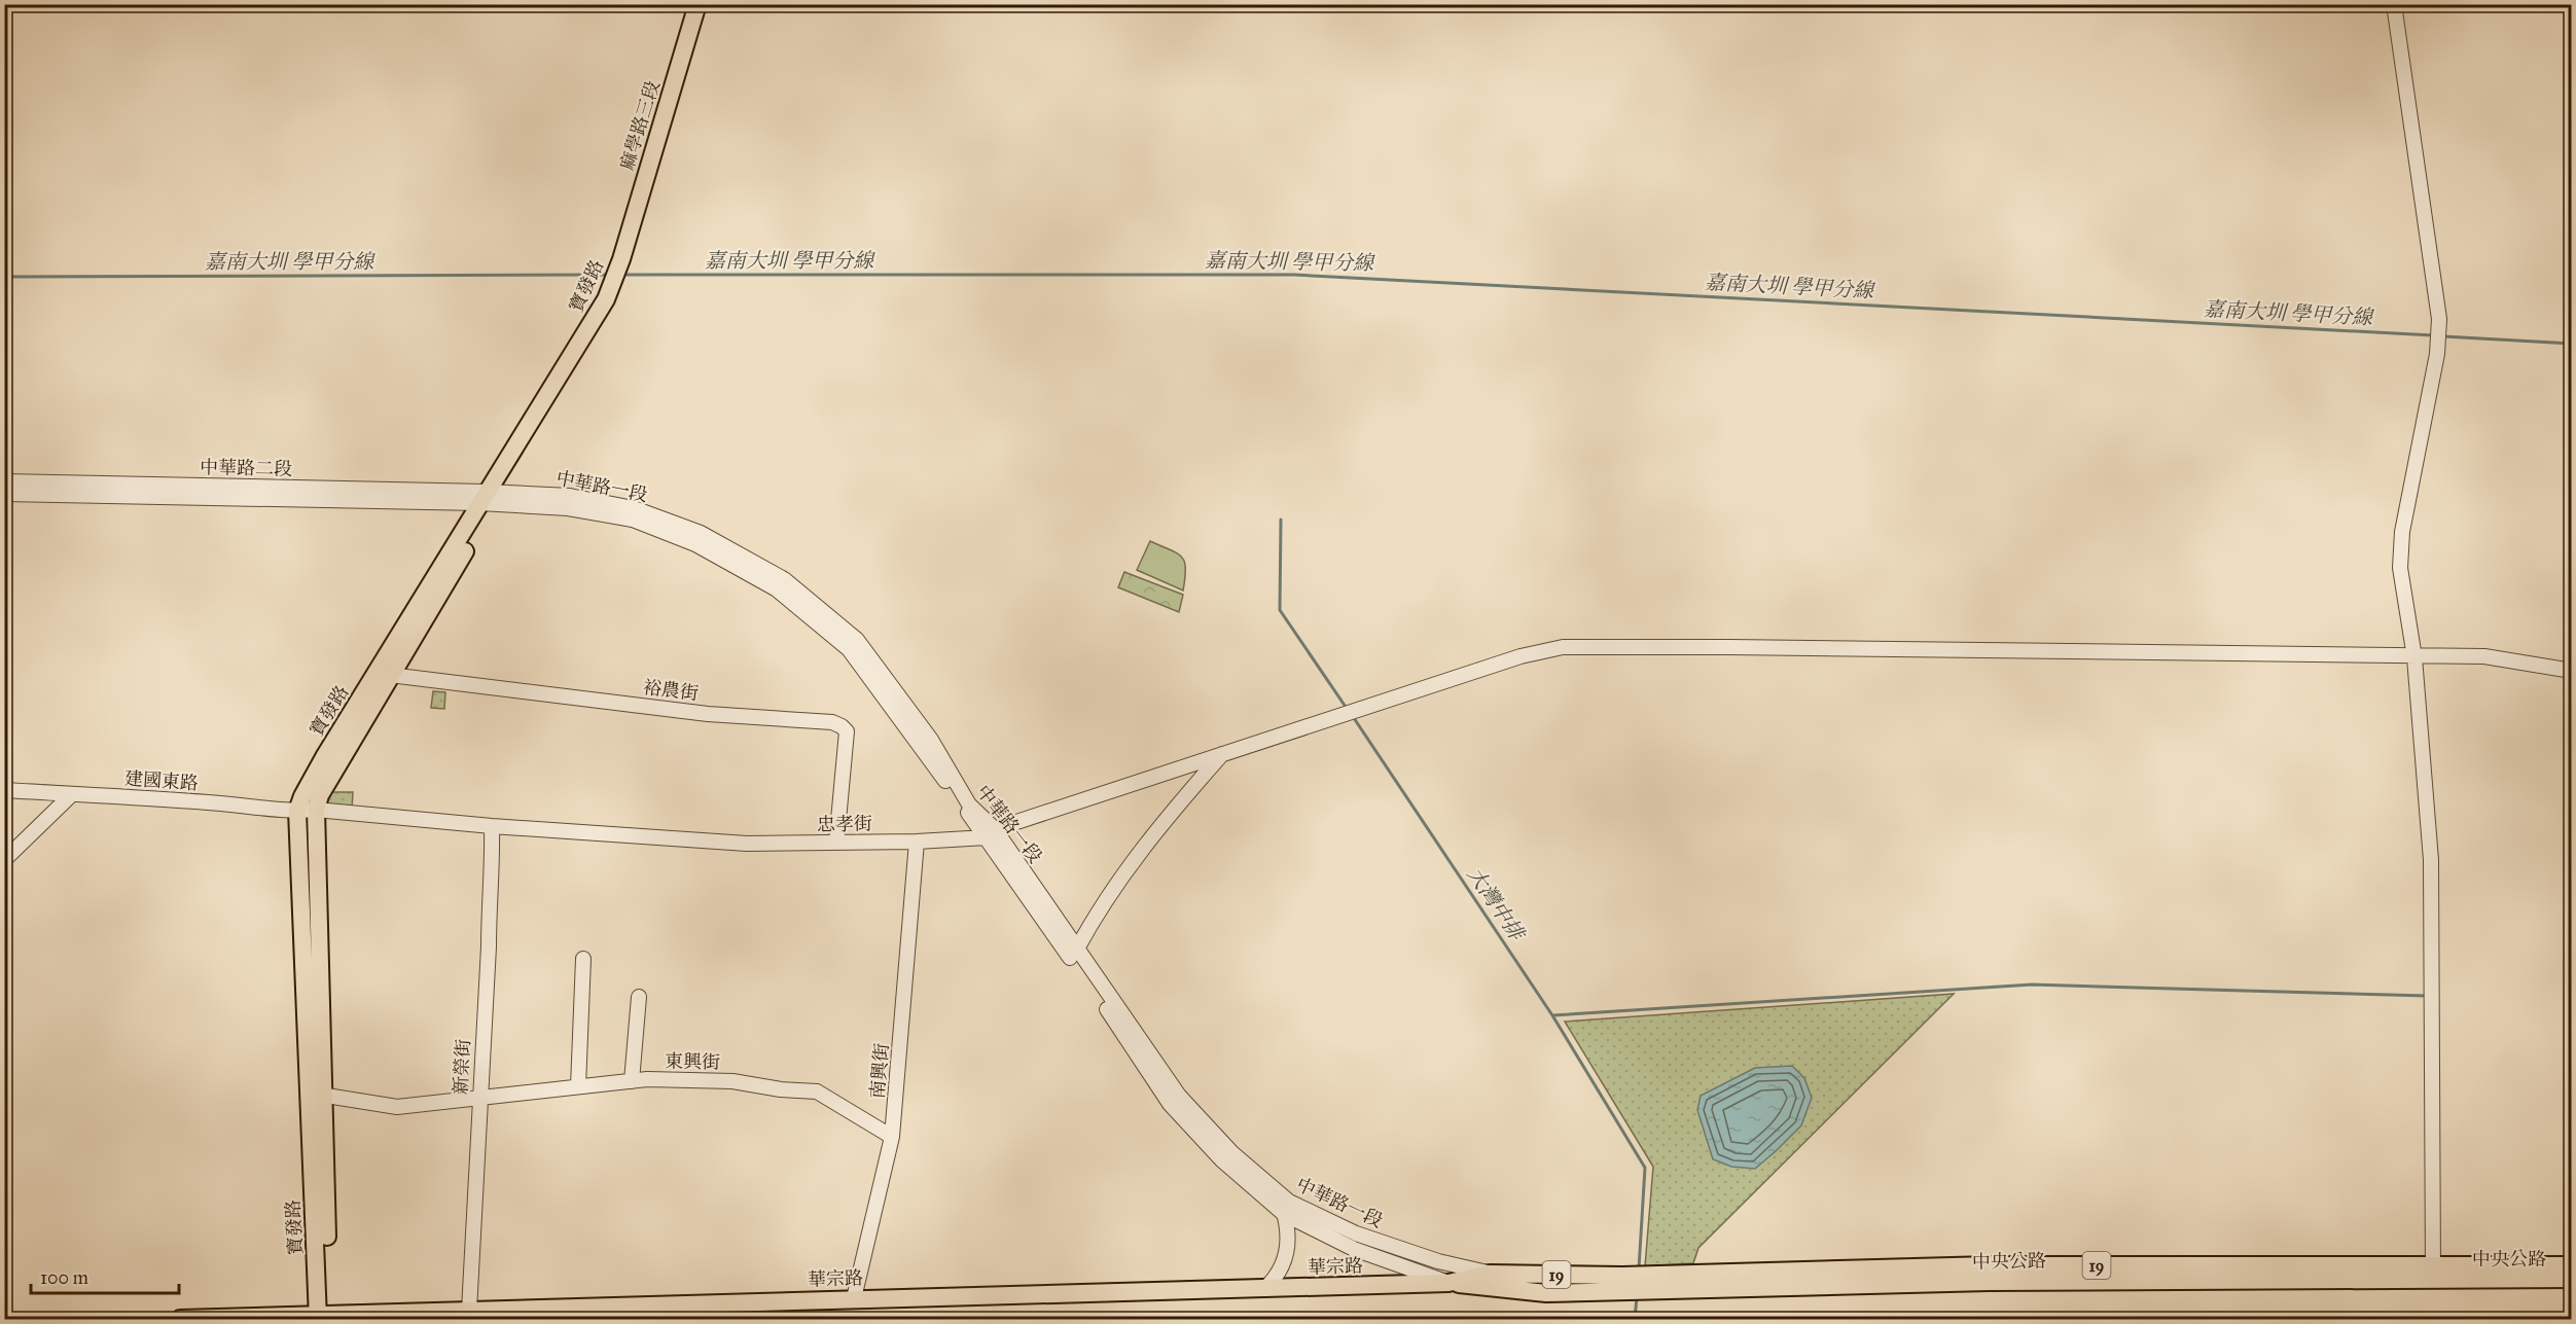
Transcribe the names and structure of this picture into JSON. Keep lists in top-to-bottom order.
{
  "streets": {
    "main road": [
      "麻學路三段",
      "寶發路",
      "中央公路",
      "19",
      "華宗路"
    ],
    "street": [
      "中華路二段",
      "中華路一段",
      "裕農街",
      "建國東路",
      "忠孝街",
      "東興街",
      "新榮街",
      "南興街"
    ]
  },
  "crossings": [
    ["麻學路三段", "寶發路"],
    ["寶發路", "中華路二段"],
    ["寶發路", "中華路一段"],
    ["寶發路", "裕農街"],
    ["寶發路", "建國東路"],
    ["寶發路", "忠孝街"],
    ["寶發路", "東興街"],
    ["寶發路", "華宗路"],
    ["中華路二段", "中華路一段"],
    ["中華路一段", "忠孝街"],
    ["中華路一段", "中央公路"],
    ["中華路一段", "華宗路"],
    ["裕農街", "忠孝街"],
    ["建國東路", "忠孝街"],
    ["忠孝街", "新榮街"],
    ["忠孝街", "南興街"],
    ["東興街", "新榮街"],
    ["東興街", "南興街"],
    ["新榮街", "華宗路"],
    ["南興街", "華宗路"],
    ["中央公路", "華宗路"]
  ],
  "water": ["嘉南大圳 學甲分線", "大灣中排"],
  "scale_bar": "100 m"
}
